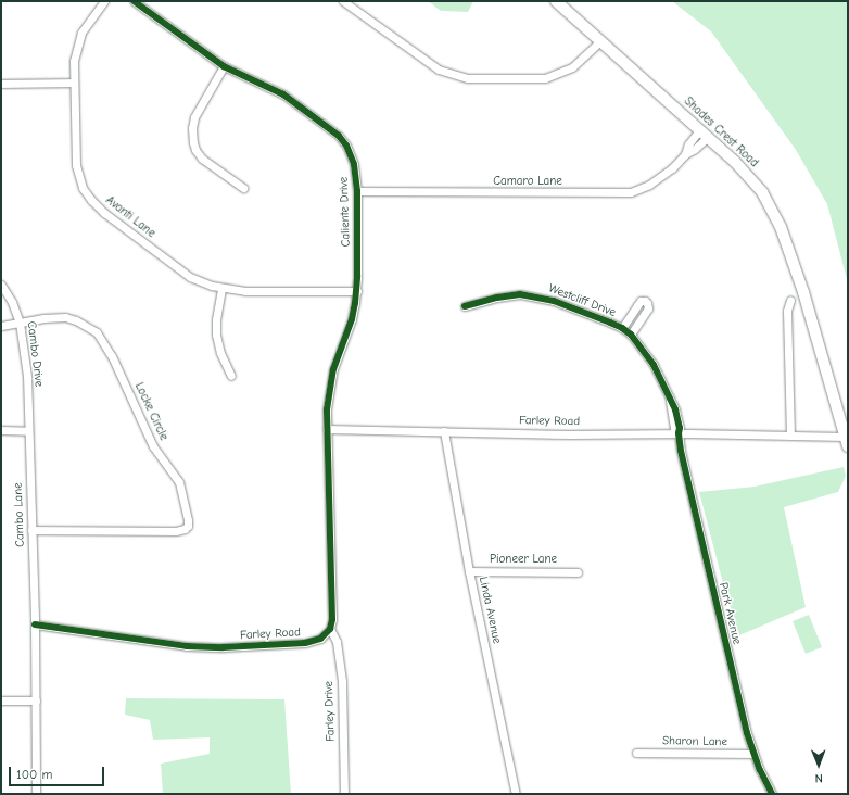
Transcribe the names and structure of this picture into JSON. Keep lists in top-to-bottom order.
{
  "streets": {
    "street": [
      "Shades Crest Road",
      "Camaro Lane",
      "Caliente Drive",
      "Avanti Lane",
      "Westcliff Drive",
      "Cambo Drive",
      "Locke Circle",
      "Farley Road",
      "Cambo Lane",
      "Pioneer Lane",
      "Linda Avenue",
      "Park Avenue",
      "Farley Drive",
      "Sharon Lane"
    ]
  },
  "crossings": [
    ["Shades Crest Road", "Camaro Lane"],
    ["Shades Crest Road", "Farley Road"],
    ["Camaro Lane", "Caliente Drive"],
    ["Caliente Drive", "Avanti Lane"],
    ["Caliente Drive", "Farley Road"],
    ["Westcliff Drive", "Farley Road"],
    ["Westcliff Drive", "Park Avenue"],
    ["Cambo Drive", "Locke Circle"],
    ["Cambo Drive", "Cambo Lane"],
    ["Locke Circle", "Cambo Lane"],
    ["Farley Road", "Cambo Lane"],
    ["Farley Road", "Linda Avenue"],
    ["Farley Road", "Park Avenue"],
    ["Farley Road", "Farley Drive"],
    ["Pioneer Lane", "Linda Avenue"],
    ["Park Avenue", "Sharon Lane"]
  ],
  "scale_bar": "100 m",
  "north": "bottom"
}
